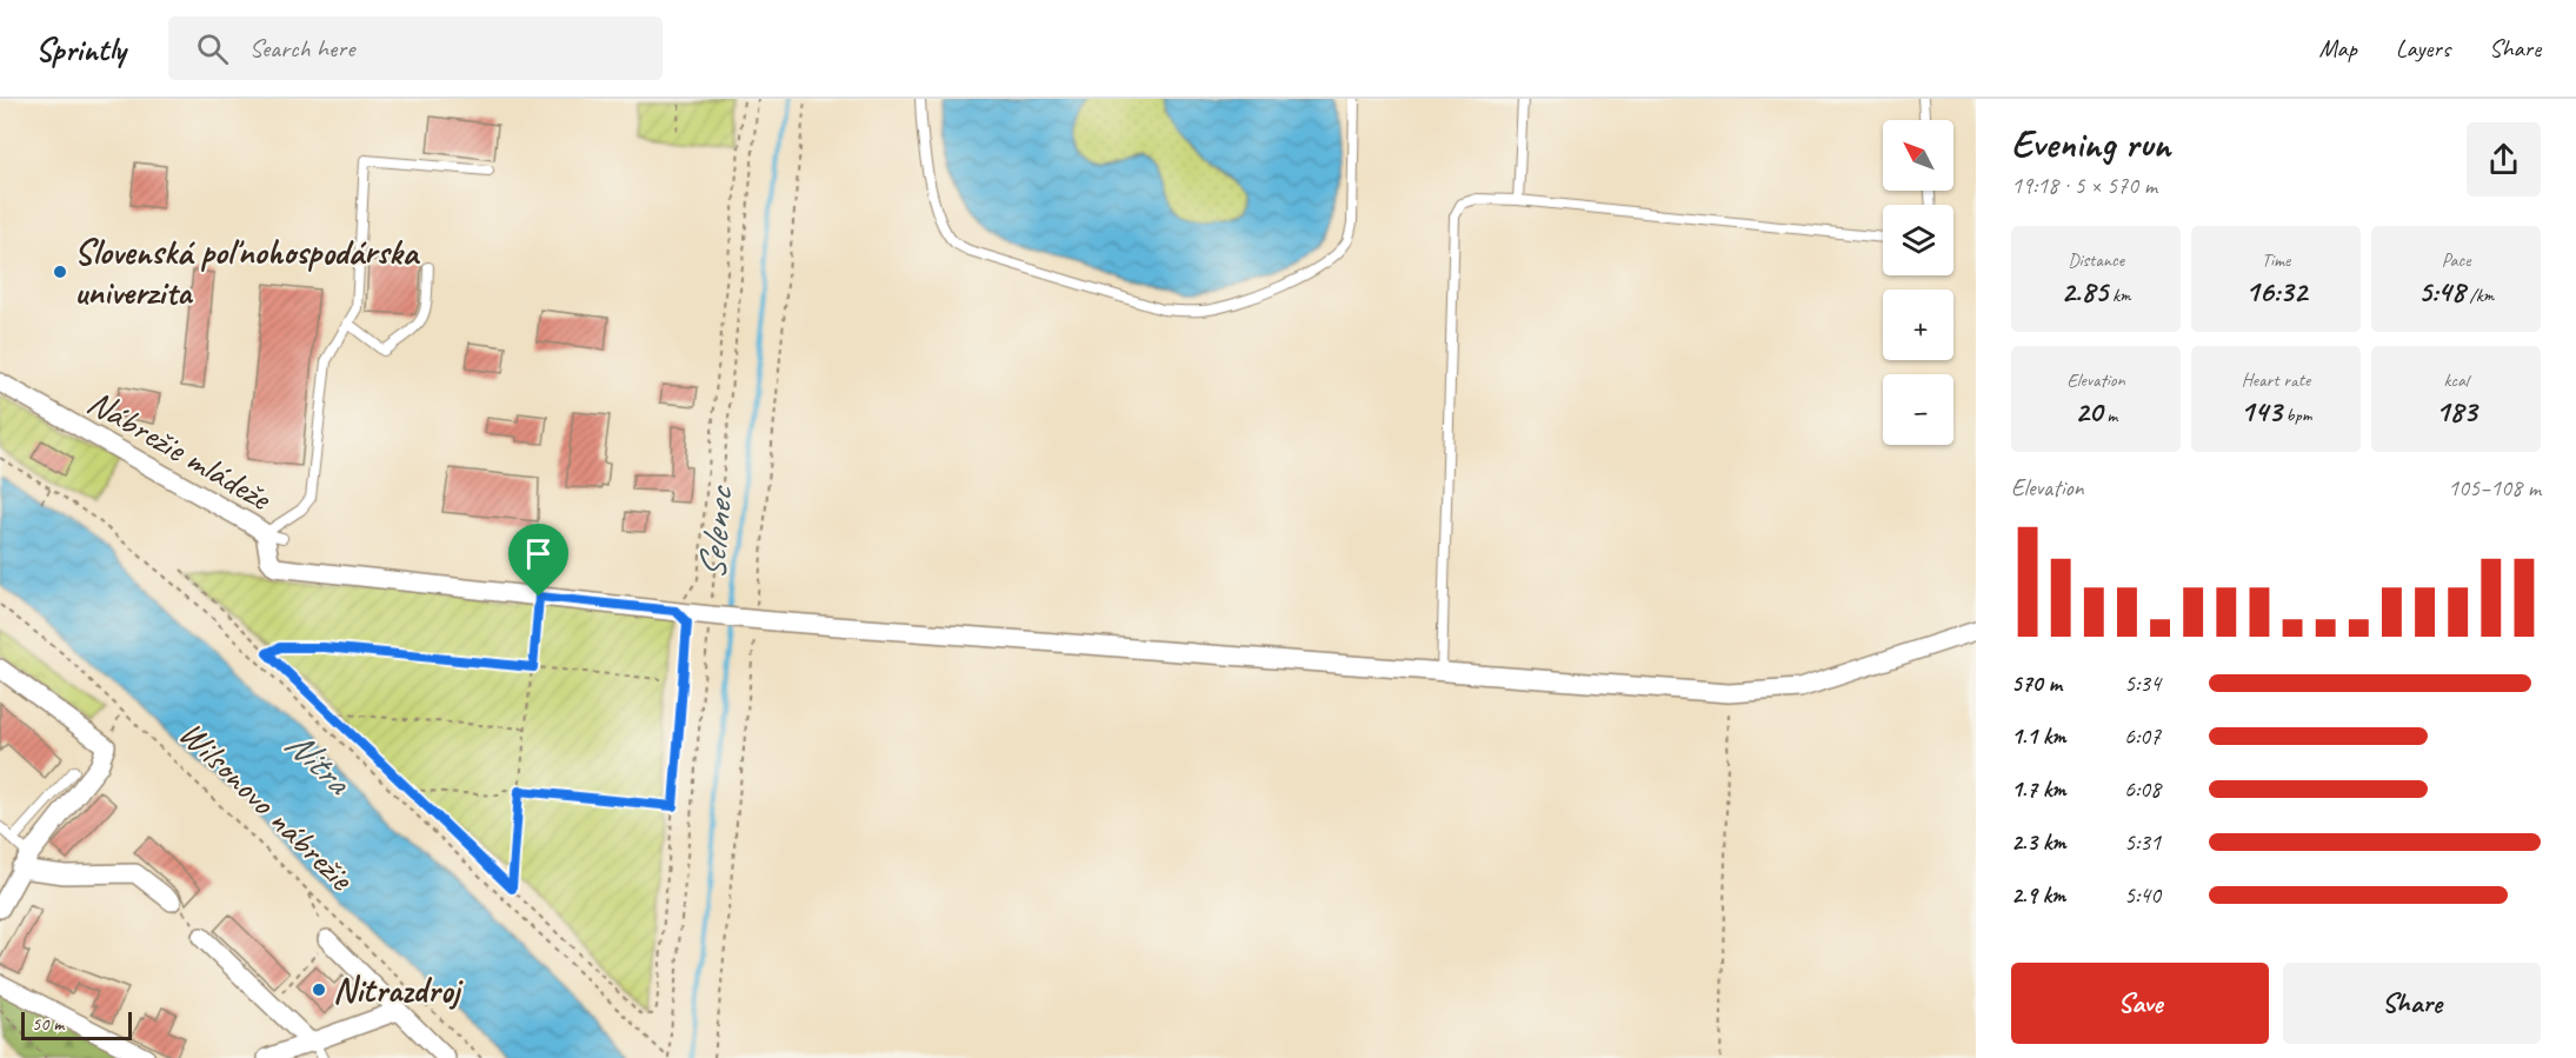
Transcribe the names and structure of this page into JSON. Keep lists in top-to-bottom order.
{
  "streets": {
    "street": ["Nábrežie mládeže", "Wilsonovo nábrežie"]
  },
  "water": ["Selenec", "Nitra"],
  "places": ["Slovenská poľnohospodárska univerzita", "Nitrazdroj"],
  "scale_bar": "50 m",
  "north": "top left",
  "page": {
    "header": "Sprintly",
    "search": "Search here",
    "nav": ["Map", "Layers", "Share"],
    "heading": ["Evening run", "19:18 · 5 × 570 m"],
    "map_buttons": ["+", "−"],
    "stats": [
      ["Distance", "2.85 km"],
      ["Time", "16:32"],
      ["Pace", "5:48 /km"],
      ["Elevation", "20 m"],
      ["Heart rate", "143 bpm"],
      ["kcal", "183"]
    ],
    "chart": ["Elevation", "105–108 m"],
    "list": [
      {
        "name": "570 m",
        "note": "5:34"
      },
      {
        "name": "1.1 km",
        "note": "6:07"
      },
      {
        "name": "1.7 km",
        "note": "6:08"
      },
      {
        "name": "2.3 km",
        "note": "5:31"
      },
      {
        "name": "2.9 km",
        "note": "5:40"
      }
    ],
    "buttons": ["Save", "Share"],
    "scale": "50 m"
  }
}
